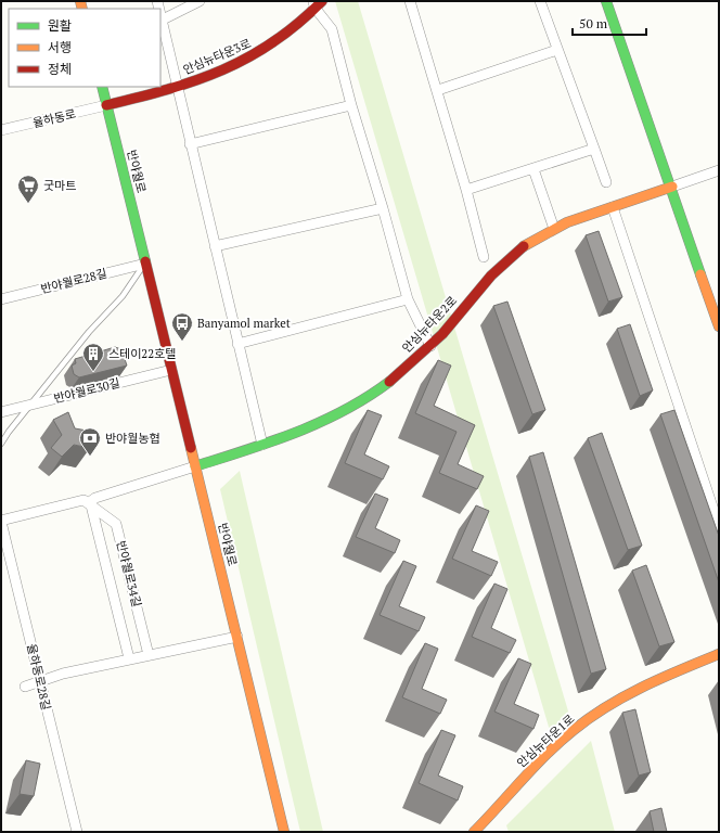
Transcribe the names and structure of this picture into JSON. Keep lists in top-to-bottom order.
{
  "streets": {
    "street": [
      "안심뉴타운3로",
      "율하동로",
      "반야월로",
      "반야월로28길",
      "안심뉴타운2로",
      "반야월로30길",
      "반야월로34길",
      "율하동로28길",
      "안심뉴타운1로"
    ]
  },
  "crossings": [
    ["안심뉴타운3로", "율하동로"],
    ["안심뉴타운3로", "반야월로"],
    ["율하동로", "반야월로"],
    ["반야월로", "반야월로28길"],
    ["반야월로", "안심뉴타운2로"],
    ["반야월로", "반야월로30길"]
  ],
  "places": {
    "supermarket": ["굿마트"],
    "bus stop": ["Banyamol market"],
    "building": ["스테이22호텔"],
    "bank": ["반야월농협"]
  },
  "legend": ["원활", "서행", "정체"],
  "scale_bar": "50 m"
}
